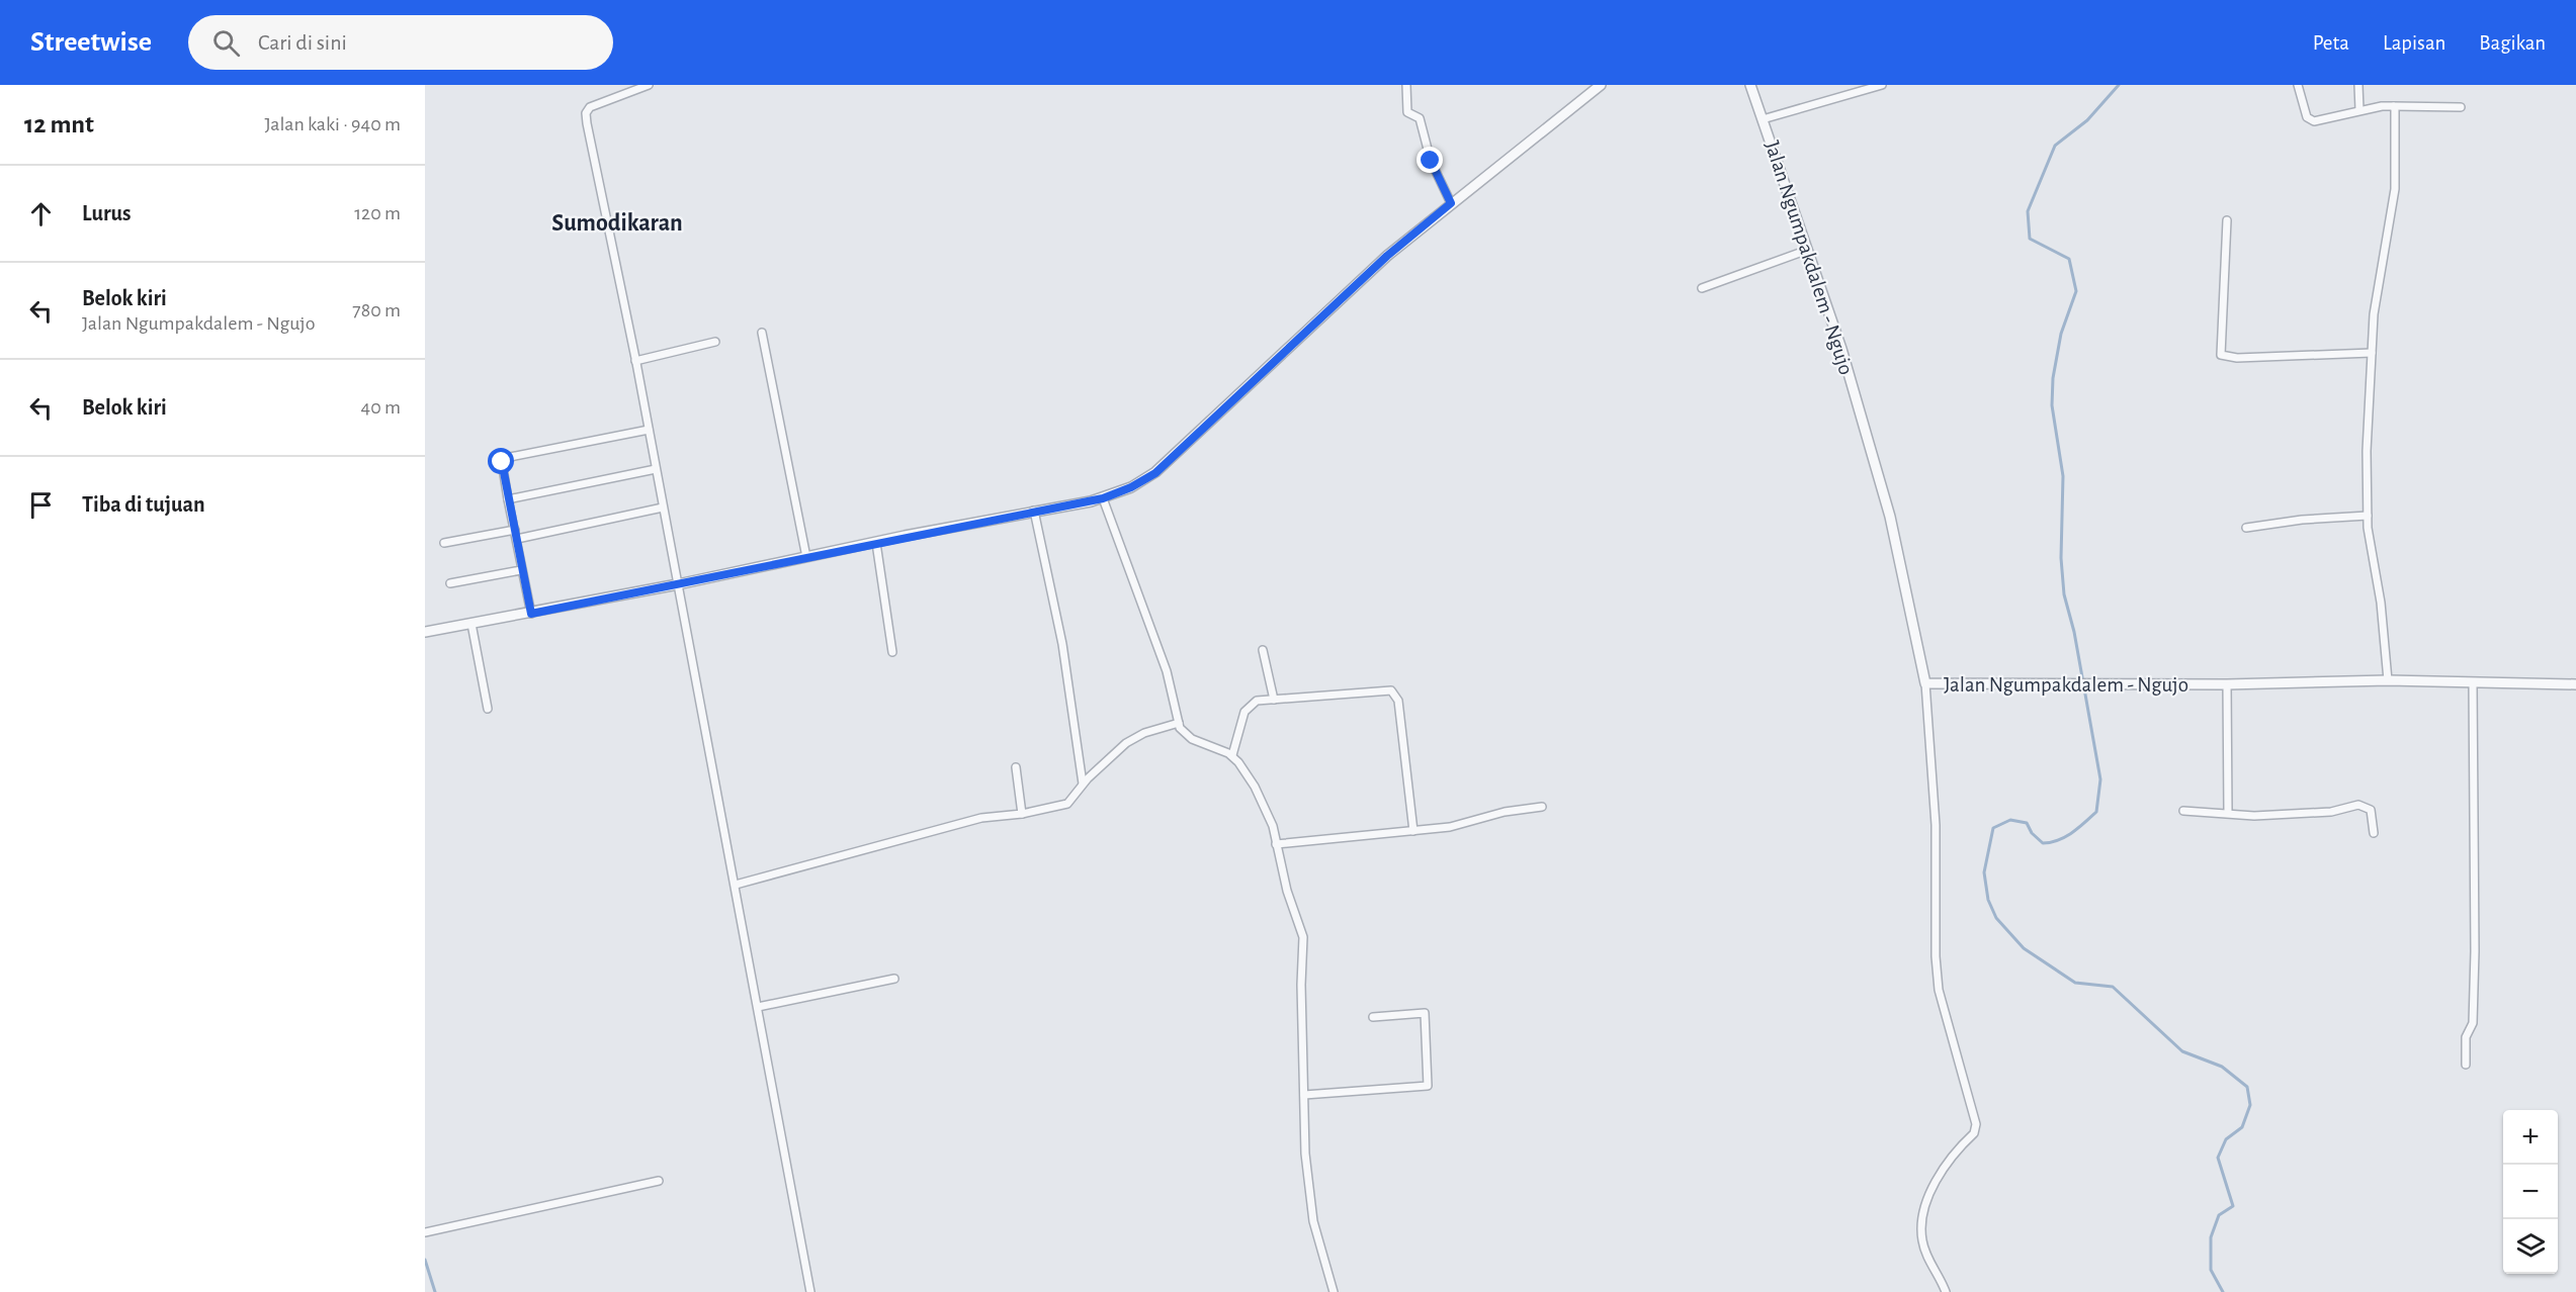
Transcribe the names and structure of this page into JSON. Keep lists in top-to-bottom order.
{
  "streets": {
    "street": ["Jalan Ngumpakdalem - Ngujo"]
  },
  "districts": ["Sumodikaran"],
  "page": {
    "header": "Streetwise",
    "search": "Cari di sini",
    "nav": ["Peta", "Lapisan", "Bagikan"],
    "heading": ["12 mnt", "Jalan kaki · 940 m"],
    "list": [
      ["Lurus", "120 m"],
      ["Belok kiri", "Jalan Ngumpakdalem - Ngujo", "780 m"],
      ["Belok kiri", "40 m"],
      "Tiba di tujuan"
    ],
    "map_buttons": ["+", "−"]
  }
}
